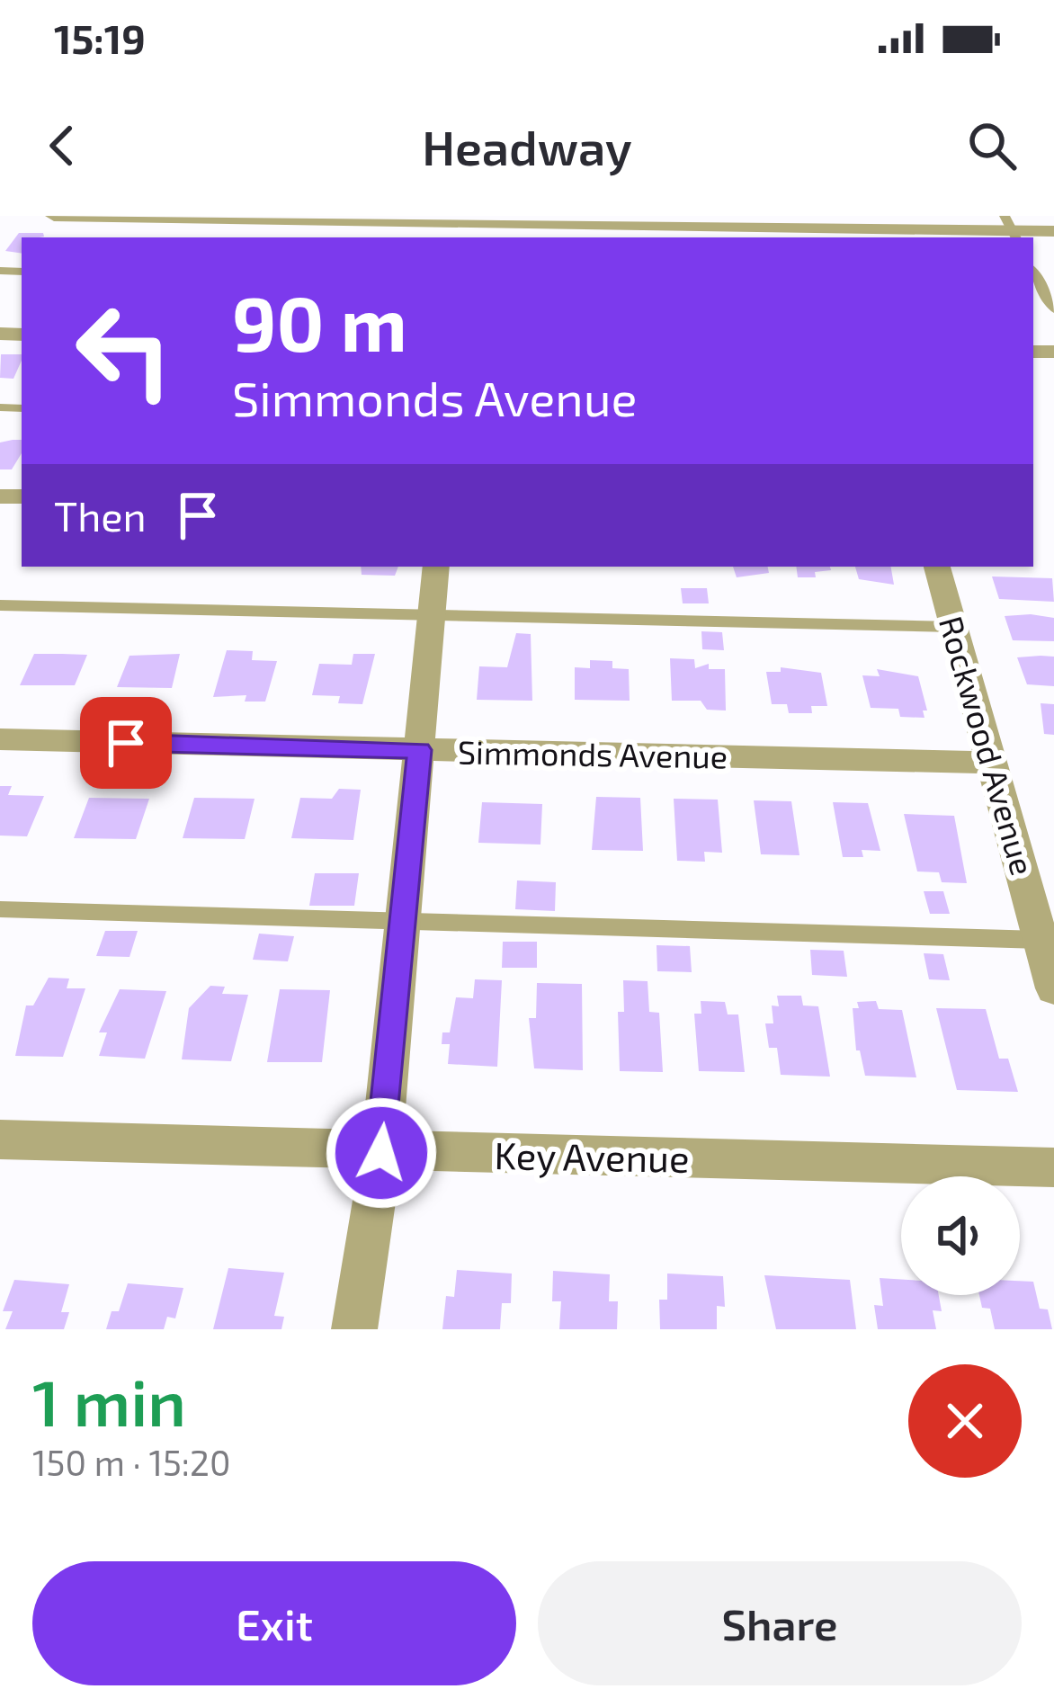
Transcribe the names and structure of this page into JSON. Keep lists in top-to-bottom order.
{
  "streets": {
    "street": ["Rockwood Avenue", "Simmonds Avenue", "Key Avenue"]
  },
  "crossings": [
    ["Rockwood Avenue", "Simmonds Avenue"]
  ],
  "page": {
    "status": "15:19",
    "header": "Headway",
    "turn": ["90 m", "Simmonds Avenue"],
    "then": "Then",
    "heading": ["1 min", "150 m · 15:20"],
    "buttons": ["Exit", "Share"]
  }
}
